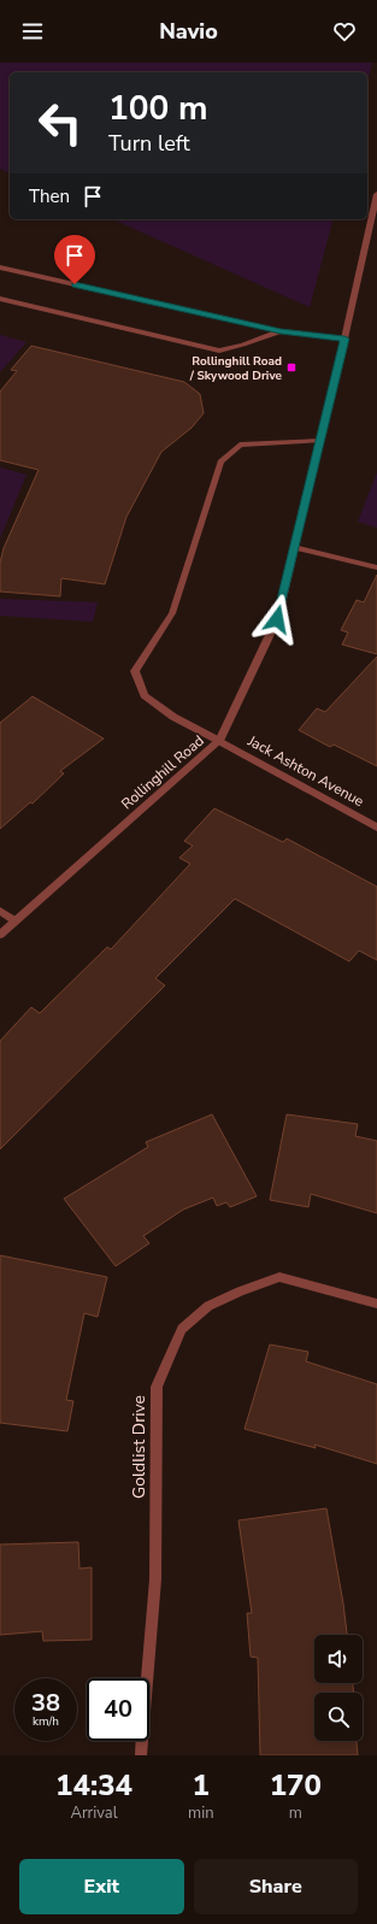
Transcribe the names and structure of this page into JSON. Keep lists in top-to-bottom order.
{
  "streets": {
    "street": ["Jack Ashton Avenue", "Rollinghill Road", "Goldlist Drive"]
  },
  "crossings": [
    ["Jack Ashton Avenue", "Rollinghill Road"]
  ],
  "places": {
    "transit": ["Rollinghill Road / Skywood Drive"]
  },
  "page": {
    "header": "Navio",
    "turn": ["100 m", "Turn left"],
    "then": "Then",
    "speed": "38 km/h",
    "limit": "40",
    "eta": [
      "14:34",
      "Arrival",
      "1",
      "min",
      "170",
      "m"
    ],
    "buttons": ["Exit", "Share"]
  }
}
